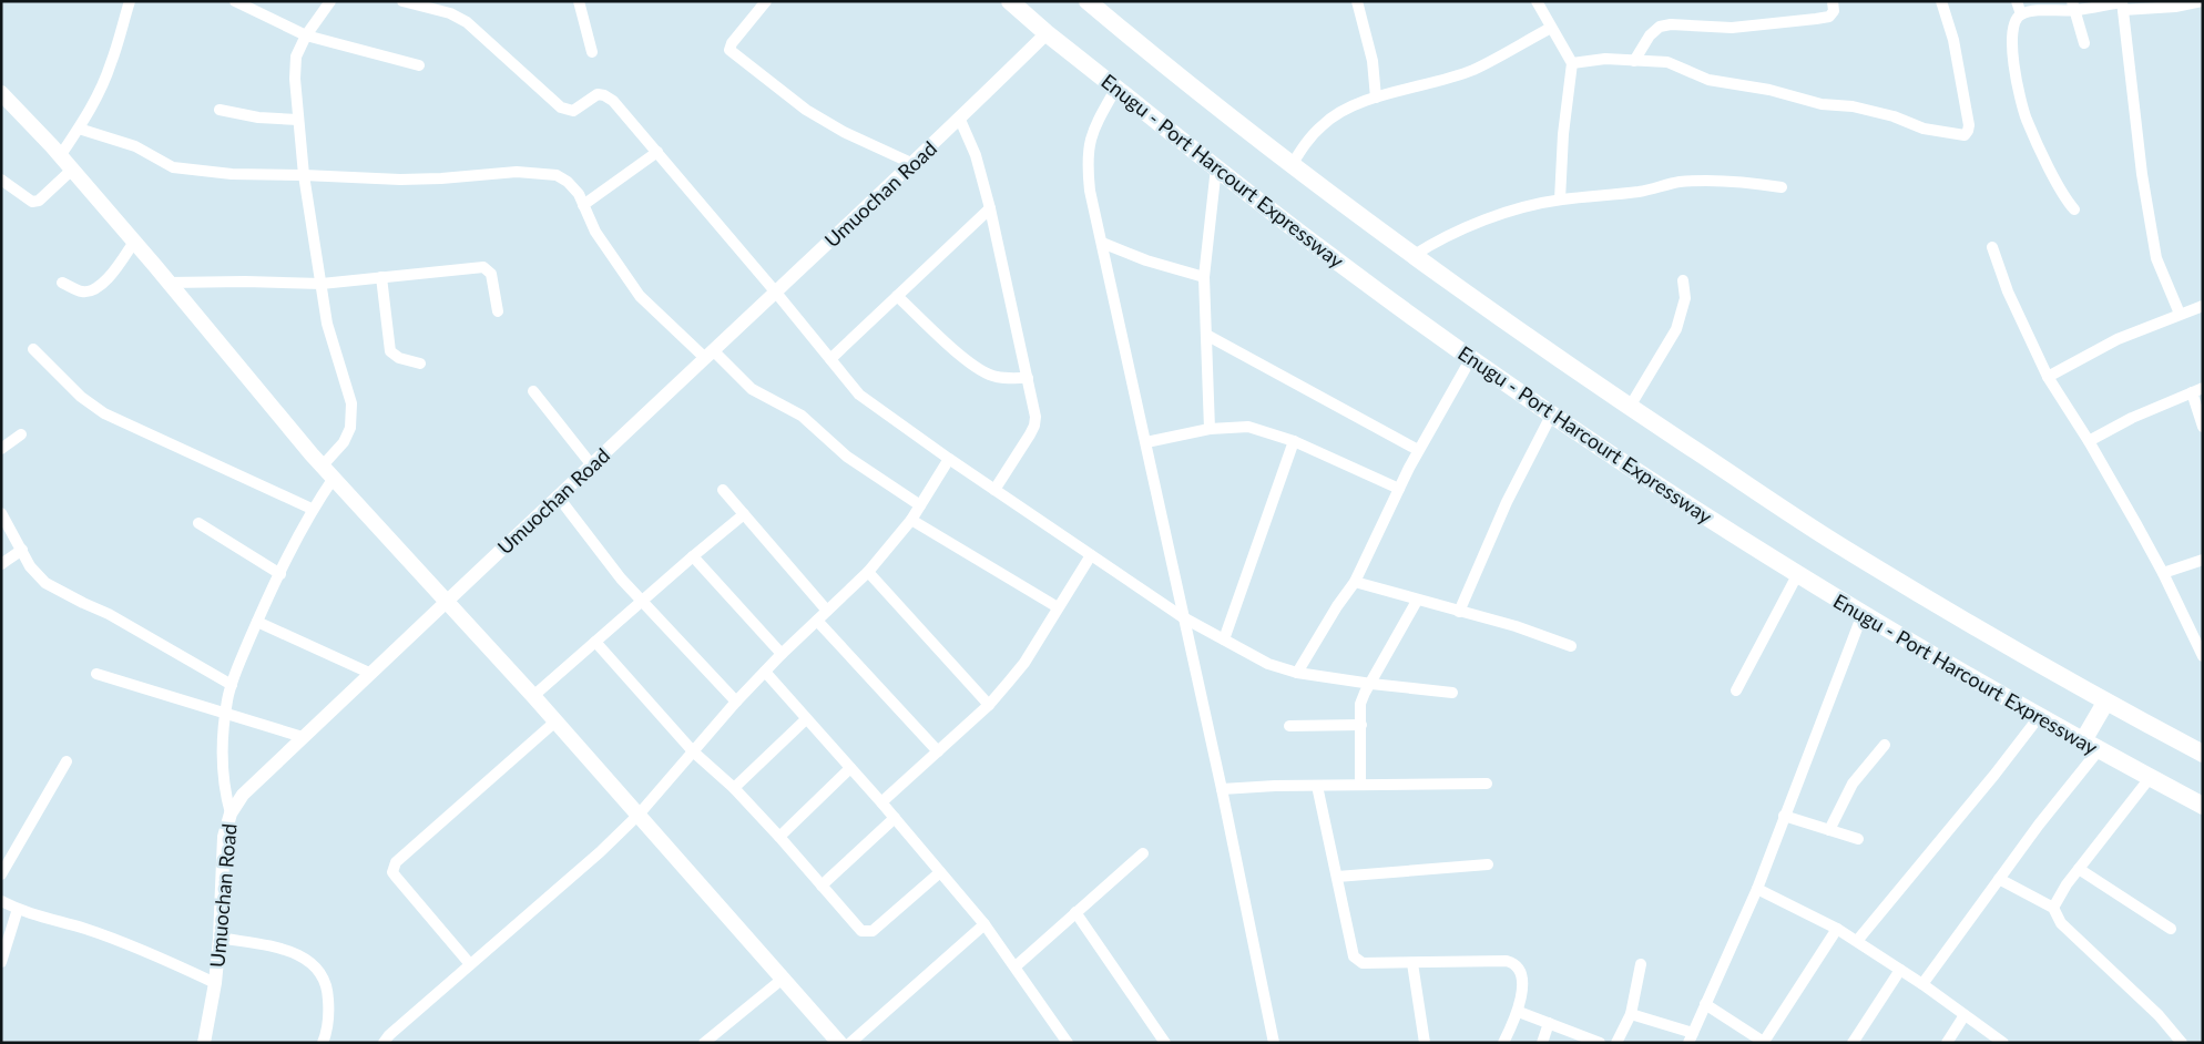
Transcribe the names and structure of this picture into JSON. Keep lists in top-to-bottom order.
{
  "streets": {
    "highway": ["Enugu - Port Harcourt Expressway"],
    "street": ["Umuochan Road"]
  },
  "crossings": [
    ["Enugu - Port Harcourt Expressway", "Umuochan Road"]
  ]
}
